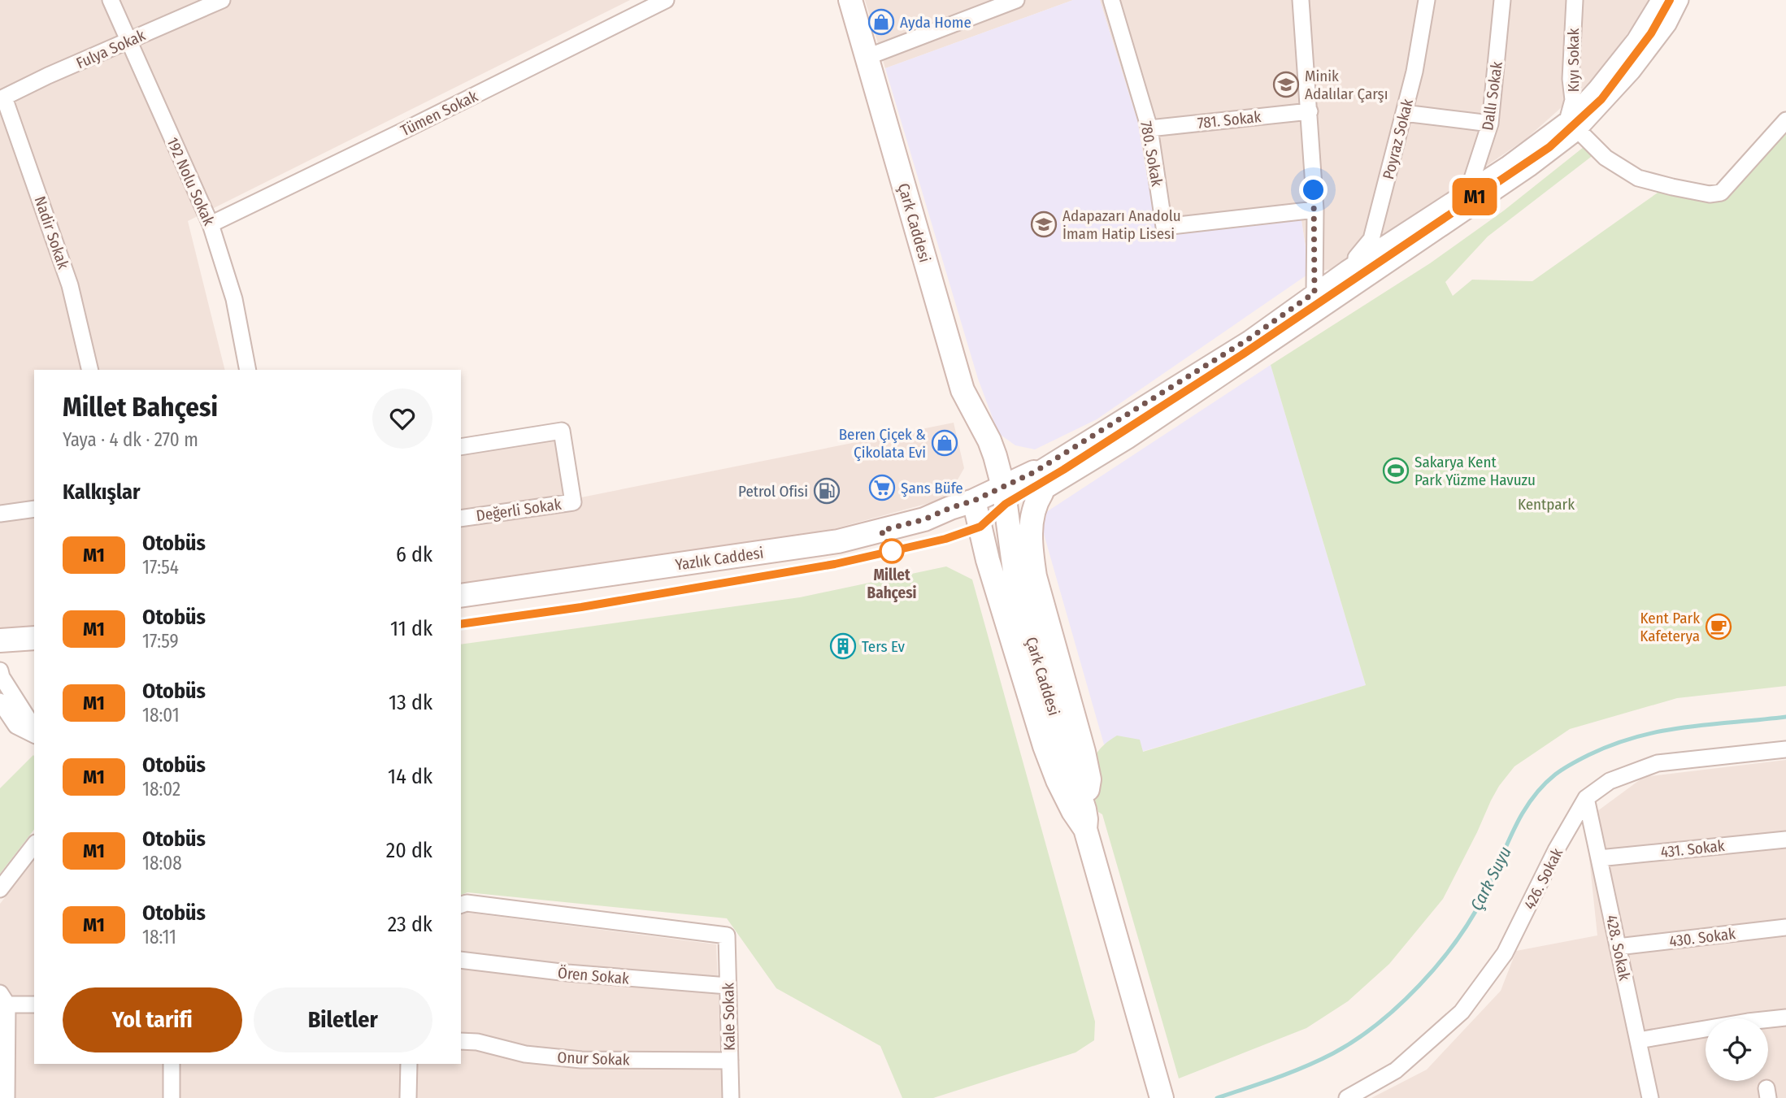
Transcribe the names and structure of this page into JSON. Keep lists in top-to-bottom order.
{
  "streets": {
    "main road": ["Çark Caddesi", "Yazlık Caddesi"],
    "street": [
      "Fulya Sokak",
      "Kıyı Sokak",
      "Dallı Sokak",
      "Tümen Sokak",
      "781. Sokak",
      "Poyraz Sokak",
      "780. Sokak",
      "192 Nolu Sokak",
      "Nadir Sokak",
      "Değerli Sokak",
      "431. Sokak",
      "426. Sokak",
      "430. Sokak",
      "428. Sokak",
      "Ören Sokak",
      "Kale Sokak",
      "Onur Sokak"
    ]
  },
  "crossings": [
    ["Fulya Sokak", "192 Nolu Sokak"],
    ["Fulya Sokak", "Nadir Sokak"],
    ["Tümen Sokak", "192 Nolu Sokak"],
    ["781. Sokak", "780. Sokak"],
    ["Çark Caddesi", "Yazlık Caddesi"],
    ["431. Sokak", "428. Sokak"],
    ["426. Sokak", "428. Sokak"],
    ["430. Sokak", "428. Sokak"],
    ["Ören Sokak", "Kale Sokak"],
    ["Kale Sokak", "Onur Sokak"]
  ],
  "water": ["Çark Suyu"],
  "parks": ["Kentpark"],
  "places": {
    "shop": ["Ayda Home", "Beren Çiçek & Çikolata Evi"],
    "school or university": ["Minik Adalılar Çarşı", "Adapazarı Anadolu İmam Hatip Lisesi"],
    "sports": ["Sakarya Kent Park Yüzme Havuzu"],
    "supermarket": ["Şans Büfe"],
    "fuel station": ["Petrol Ofisi"],
    "other": ["Millet Bahçesi"],
    "cafe": ["Kent Park Kafeterya"],
    "building": ["Ters Ev"]
  },
  "lines": ["bus line M1"],
  "page": {
    "on_map": "M1",
    "heading": [
      ["Millet Bahçesi", "Yaya · 4 dk · 270 m"],
      "Kalkışlar"
    ],
    "list": [
      {
        "mark": "M1",
        "name": "Otobüs",
        "note": "17:54",
        "value": "6 dk"
      },
      {
        "mark": "M1",
        "name": "Otobüs",
        "note": "17:59",
        "value": "11 dk"
      },
      {
        "mark": "M1",
        "name": "Otobüs",
        "note": "18:01",
        "value": "13 dk"
      },
      {
        "mark": "M1",
        "name": "Otobüs",
        "note": "18:02",
        "value": "14 dk"
      },
      {
        "mark": "M1",
        "name": "Otobüs",
        "note": "18:08",
        "value": "20 dk"
      },
      {
        "mark": "M1",
        "name": "Otobüs",
        "note": "18:11",
        "value": "23 dk"
      }
    ],
    "buttons": ["Yol tarifi", "Biletler"]
  }
}
